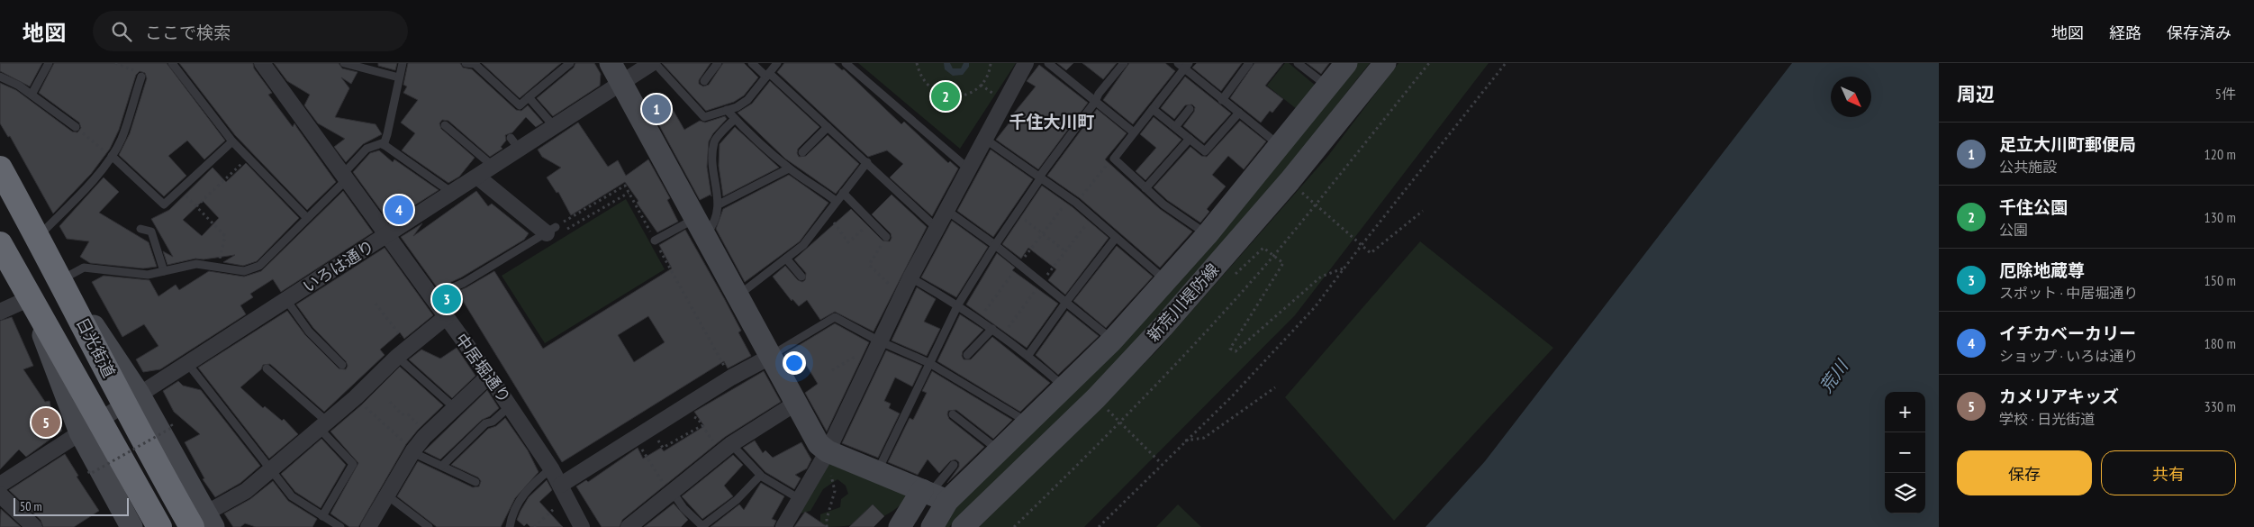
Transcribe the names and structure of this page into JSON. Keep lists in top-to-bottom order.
{
  "streets": {
    "highway": ["日光街道"],
    "main road": ["新荒川堤防線"],
    "street": ["いろは通り", "中居堀通り"]
  },
  "crossings": [
    ["いろは通り", "日光街道"],
    ["いろは通り", "中居堀通り"]
  ],
  "districts": ["千住大川町"],
  "water": ["荒川"],
  "scale_bar": "50 m",
  "north": "bottom right",
  "page": {
    "header": "地図",
    "search": "ここで検索",
    "nav": ["地図", "経路", "保存済み"],
    "heading": ["周辺", "5件"],
    "pins": [
      "2",
      "1",
      "4",
      "3",
      "5"
    ],
    "list": [
      {
        "mark": "1",
        "name": "足立大川町郵便局",
        "note": "公共施設",
        "value": "120 m"
      },
      {
        "mark": "2",
        "name": "千住公園",
        "note": "公園",
        "value": "130 m"
      },
      {
        "mark": "3",
        "name": "厄除地蔵尊",
        "note": "スポット · 中居堀通り",
        "value": "150 m"
      },
      {
        "mark": "4",
        "name": "イチカベーカリー",
        "note": "ショップ · いろは通り",
        "value": "180 m"
      },
      {
        "mark": "5",
        "name": "カメリアキッズ",
        "note": "学校 · 日光街道",
        "value": "330 m"
      }
    ],
    "map_buttons": ["+", "−"],
    "buttons": ["保存", "共有"],
    "scale": "50 m"
  }
}
